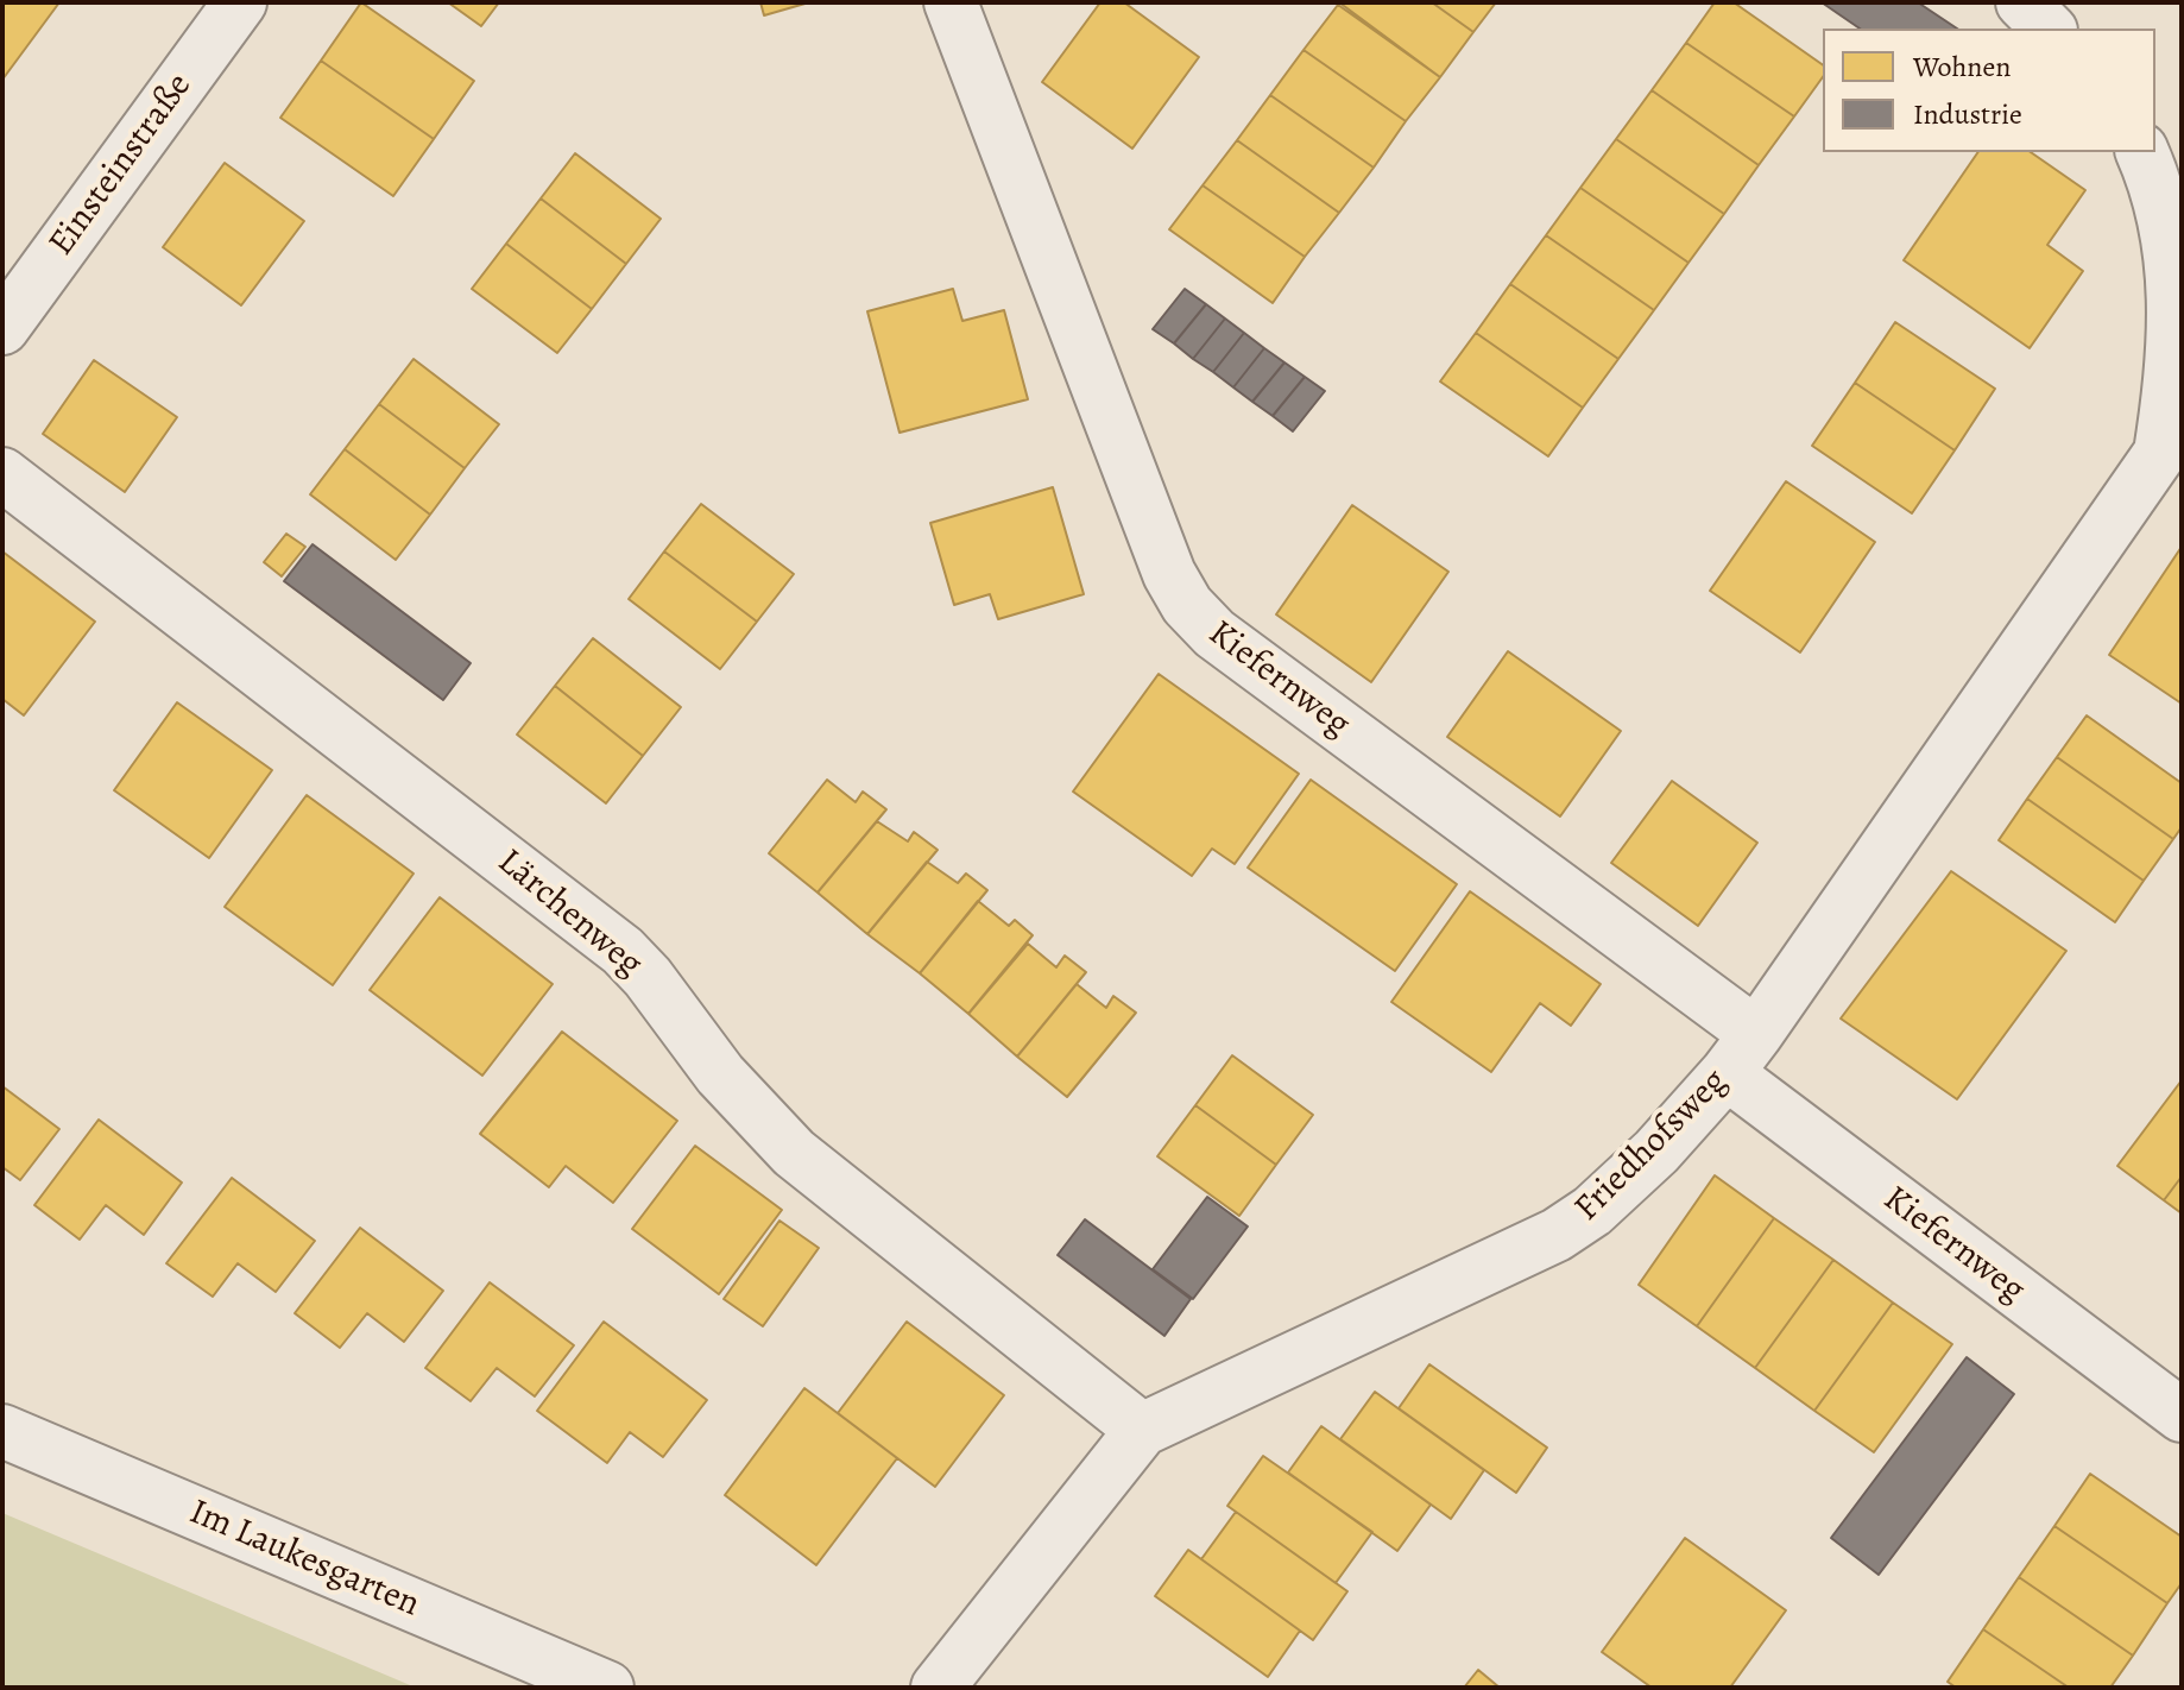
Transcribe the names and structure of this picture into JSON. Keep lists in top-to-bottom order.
{
  "streets": {
    "street": [
      "Einsteinstraße",
      "Kiefernweg",
      "Lärchenweg",
      "Friedhofsweg",
      "Im Laukesgarten"
    ]
  },
  "crossings": [
    ["Kiefernweg", "Friedhofsweg"],
    ["Lärchenweg", "Friedhofsweg"]
  ],
  "legend": ["Wohnen", "Industrie"]
}
